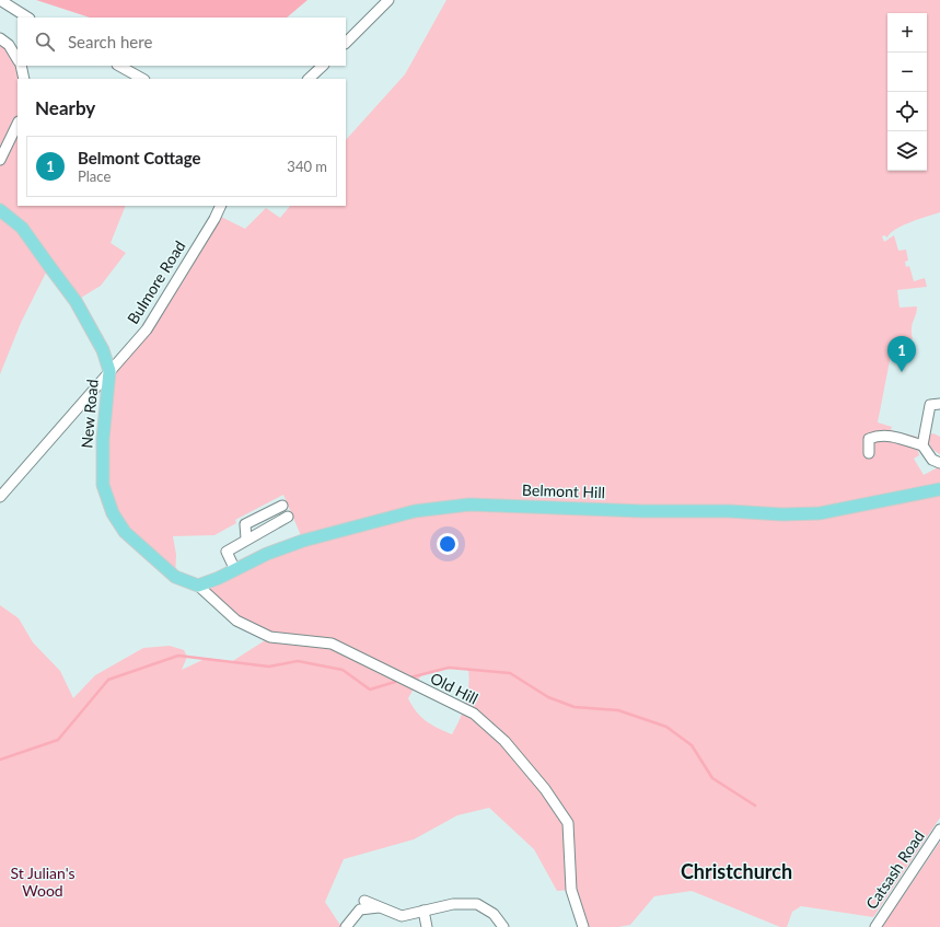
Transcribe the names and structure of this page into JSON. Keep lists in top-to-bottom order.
{
  "streets": {
    "main road": ["New Road", "Belmont Hill"],
    "street": ["Bulmore Road", "Old Hill", "Catsash Road"]
  },
  "crossings": [
    ["Bulmore Road", "New Road"],
    ["New Road", "Belmont Hill"],
    ["New Road", "Old Hill"],
    ["Belmont Hill", "Old Hill"]
  ],
  "districts": ["Christchurch"],
  "parks": ["St Julian's Wood"],
  "page": {
    "map_buttons": ["+", "−"],
    "search": "Search here",
    "heading": "Nearby",
    "list": [
      {
        "mark": "1",
        "name": "Belmont Cottage",
        "note": "Place",
        "value": "340 m"
      }
    ],
    "pins": "1"
  }
}
